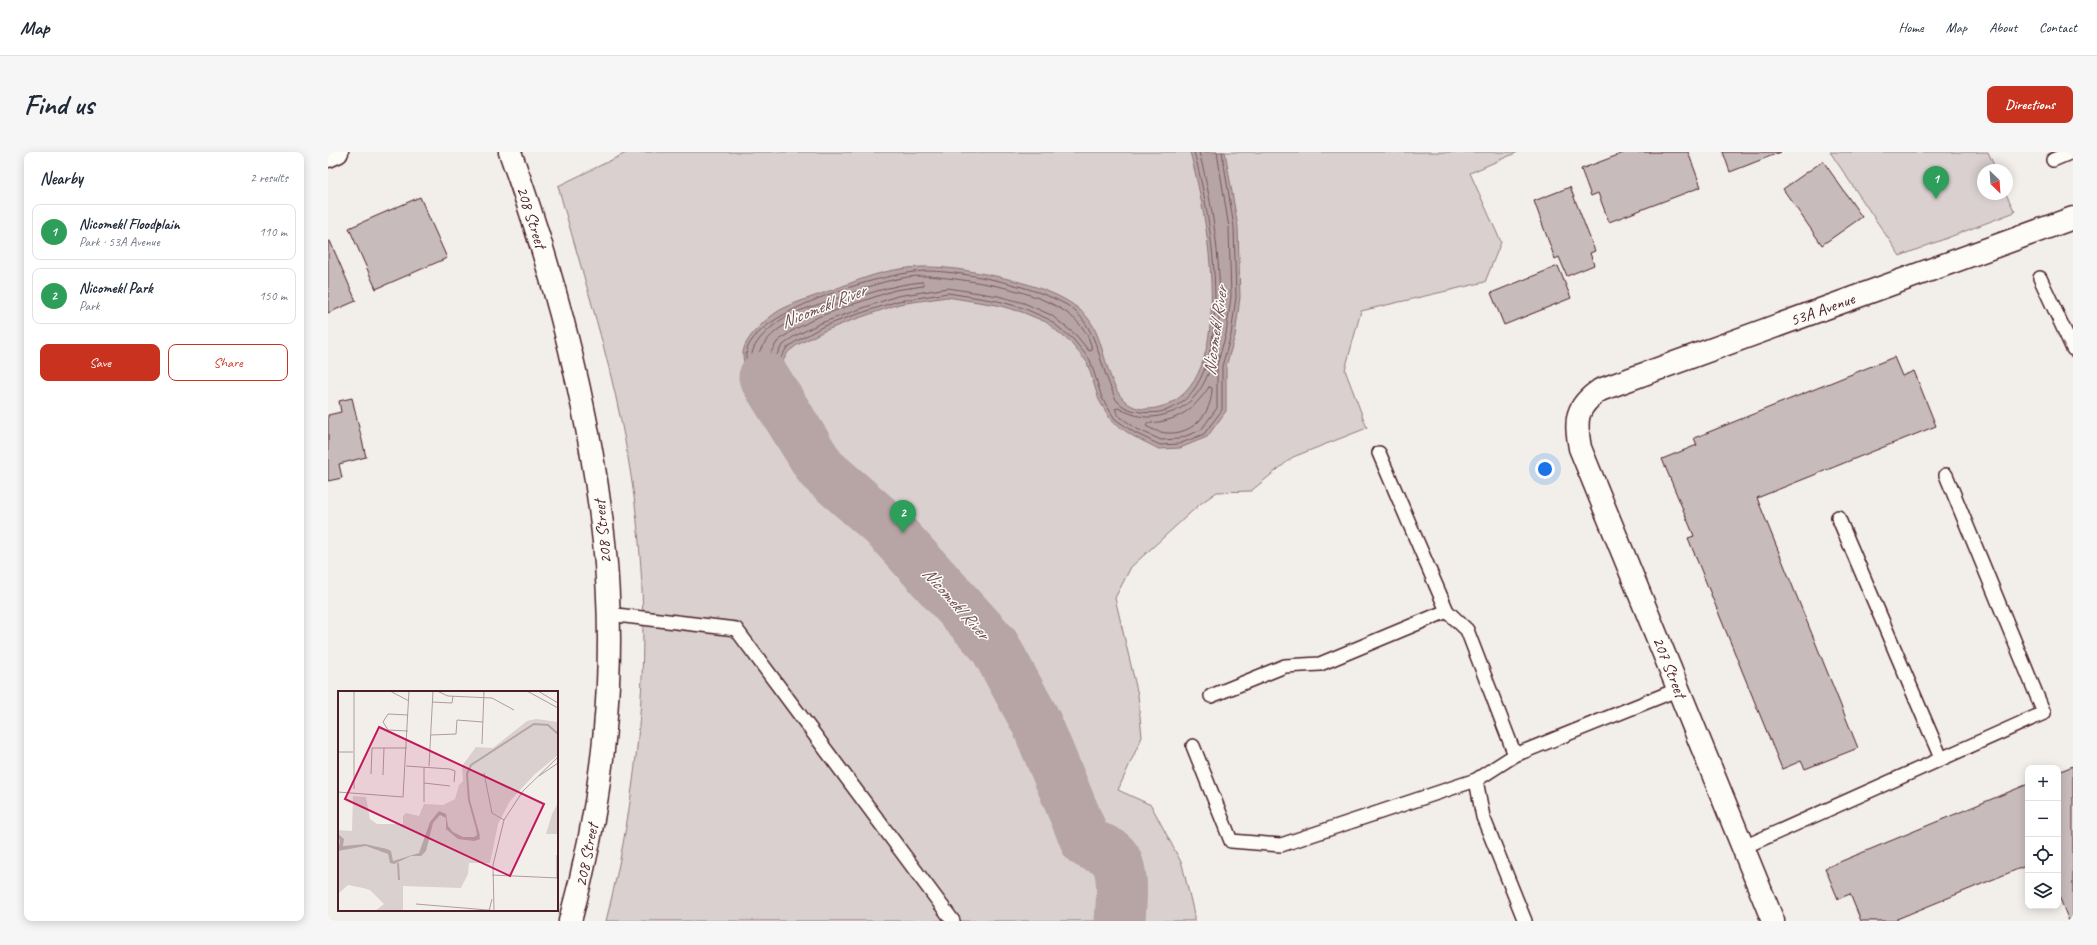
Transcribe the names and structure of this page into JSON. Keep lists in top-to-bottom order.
{
  "streets": {
    "street": ["208 Street", "53A Avenue", "207 Street"]
  },
  "crossings": [
    ["53A Avenue", "207 Street"]
  ],
  "water": ["Nicomekl River"],
  "north": "bottom right",
  "page": {
    "header": "Map",
    "nav": [
      "Home",
      "Map",
      "About",
      "Contact"
    ],
    "buttons": [
      "Directions",
      ["Save", "Share"]
    ],
    "title": "Find us",
    "heading": ["Nearby", "2 results"],
    "pins": ["1", "2"],
    "list": [
      {
        "mark": "1",
        "name": "Nicomekl Floodplain",
        "note": "Park · 53A Avenue",
        "value": "110 m"
      },
      {
        "mark": "2",
        "name": "Nicomekl Park",
        "note": "Park",
        "value": "150 m"
      }
    ],
    "map_buttons": ["+", "−"]
  }
}
